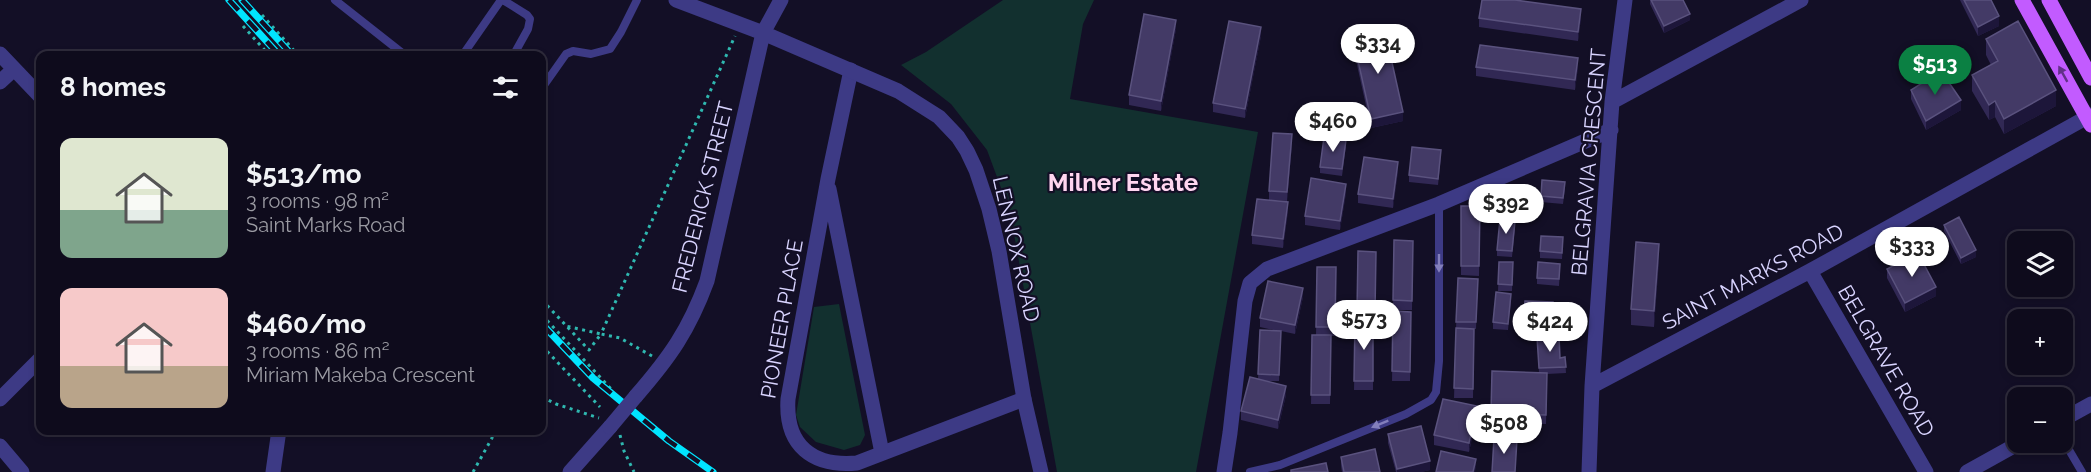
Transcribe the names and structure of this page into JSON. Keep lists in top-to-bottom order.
{
  "streets": {
    "street": [
      "BELGRAVIA CRESCENT",
      "FREDERICK STREET",
      "LENNOX ROAD",
      "SAINT MARKS ROAD",
      "PIONEER PLACE",
      "BELGRAVE ROAD"
    ]
  },
  "crossings": [
    ["BELGRAVIA CRESCENT", "SAINT MARKS ROAD"],
    ["FREDERICK STREET", "LENNOX ROAD"],
    ["LENNOX ROAD", "PIONEER PLACE"],
    ["SAINT MARKS ROAD", "BELGRAVE ROAD"]
  ],
  "districts": ["Milner Estate"],
  "page": {
    "price": [
      "$334",
      "$513",
      "$460",
      "$392",
      "$333",
      "$573",
      "$424",
      "$508"
    ],
    "heading": "8 homes",
    "list": [
      {
        "name": "$513/mo",
        "note": "3 rooms · 98 m² · Saint Marks Road"
      },
      {
        "name": "$460/mo",
        "note": "3 rooms · 86 m² · Miriam Makeba Crescent"
      }
    ],
    "map_buttons": ["+", "−"]
  }
}
